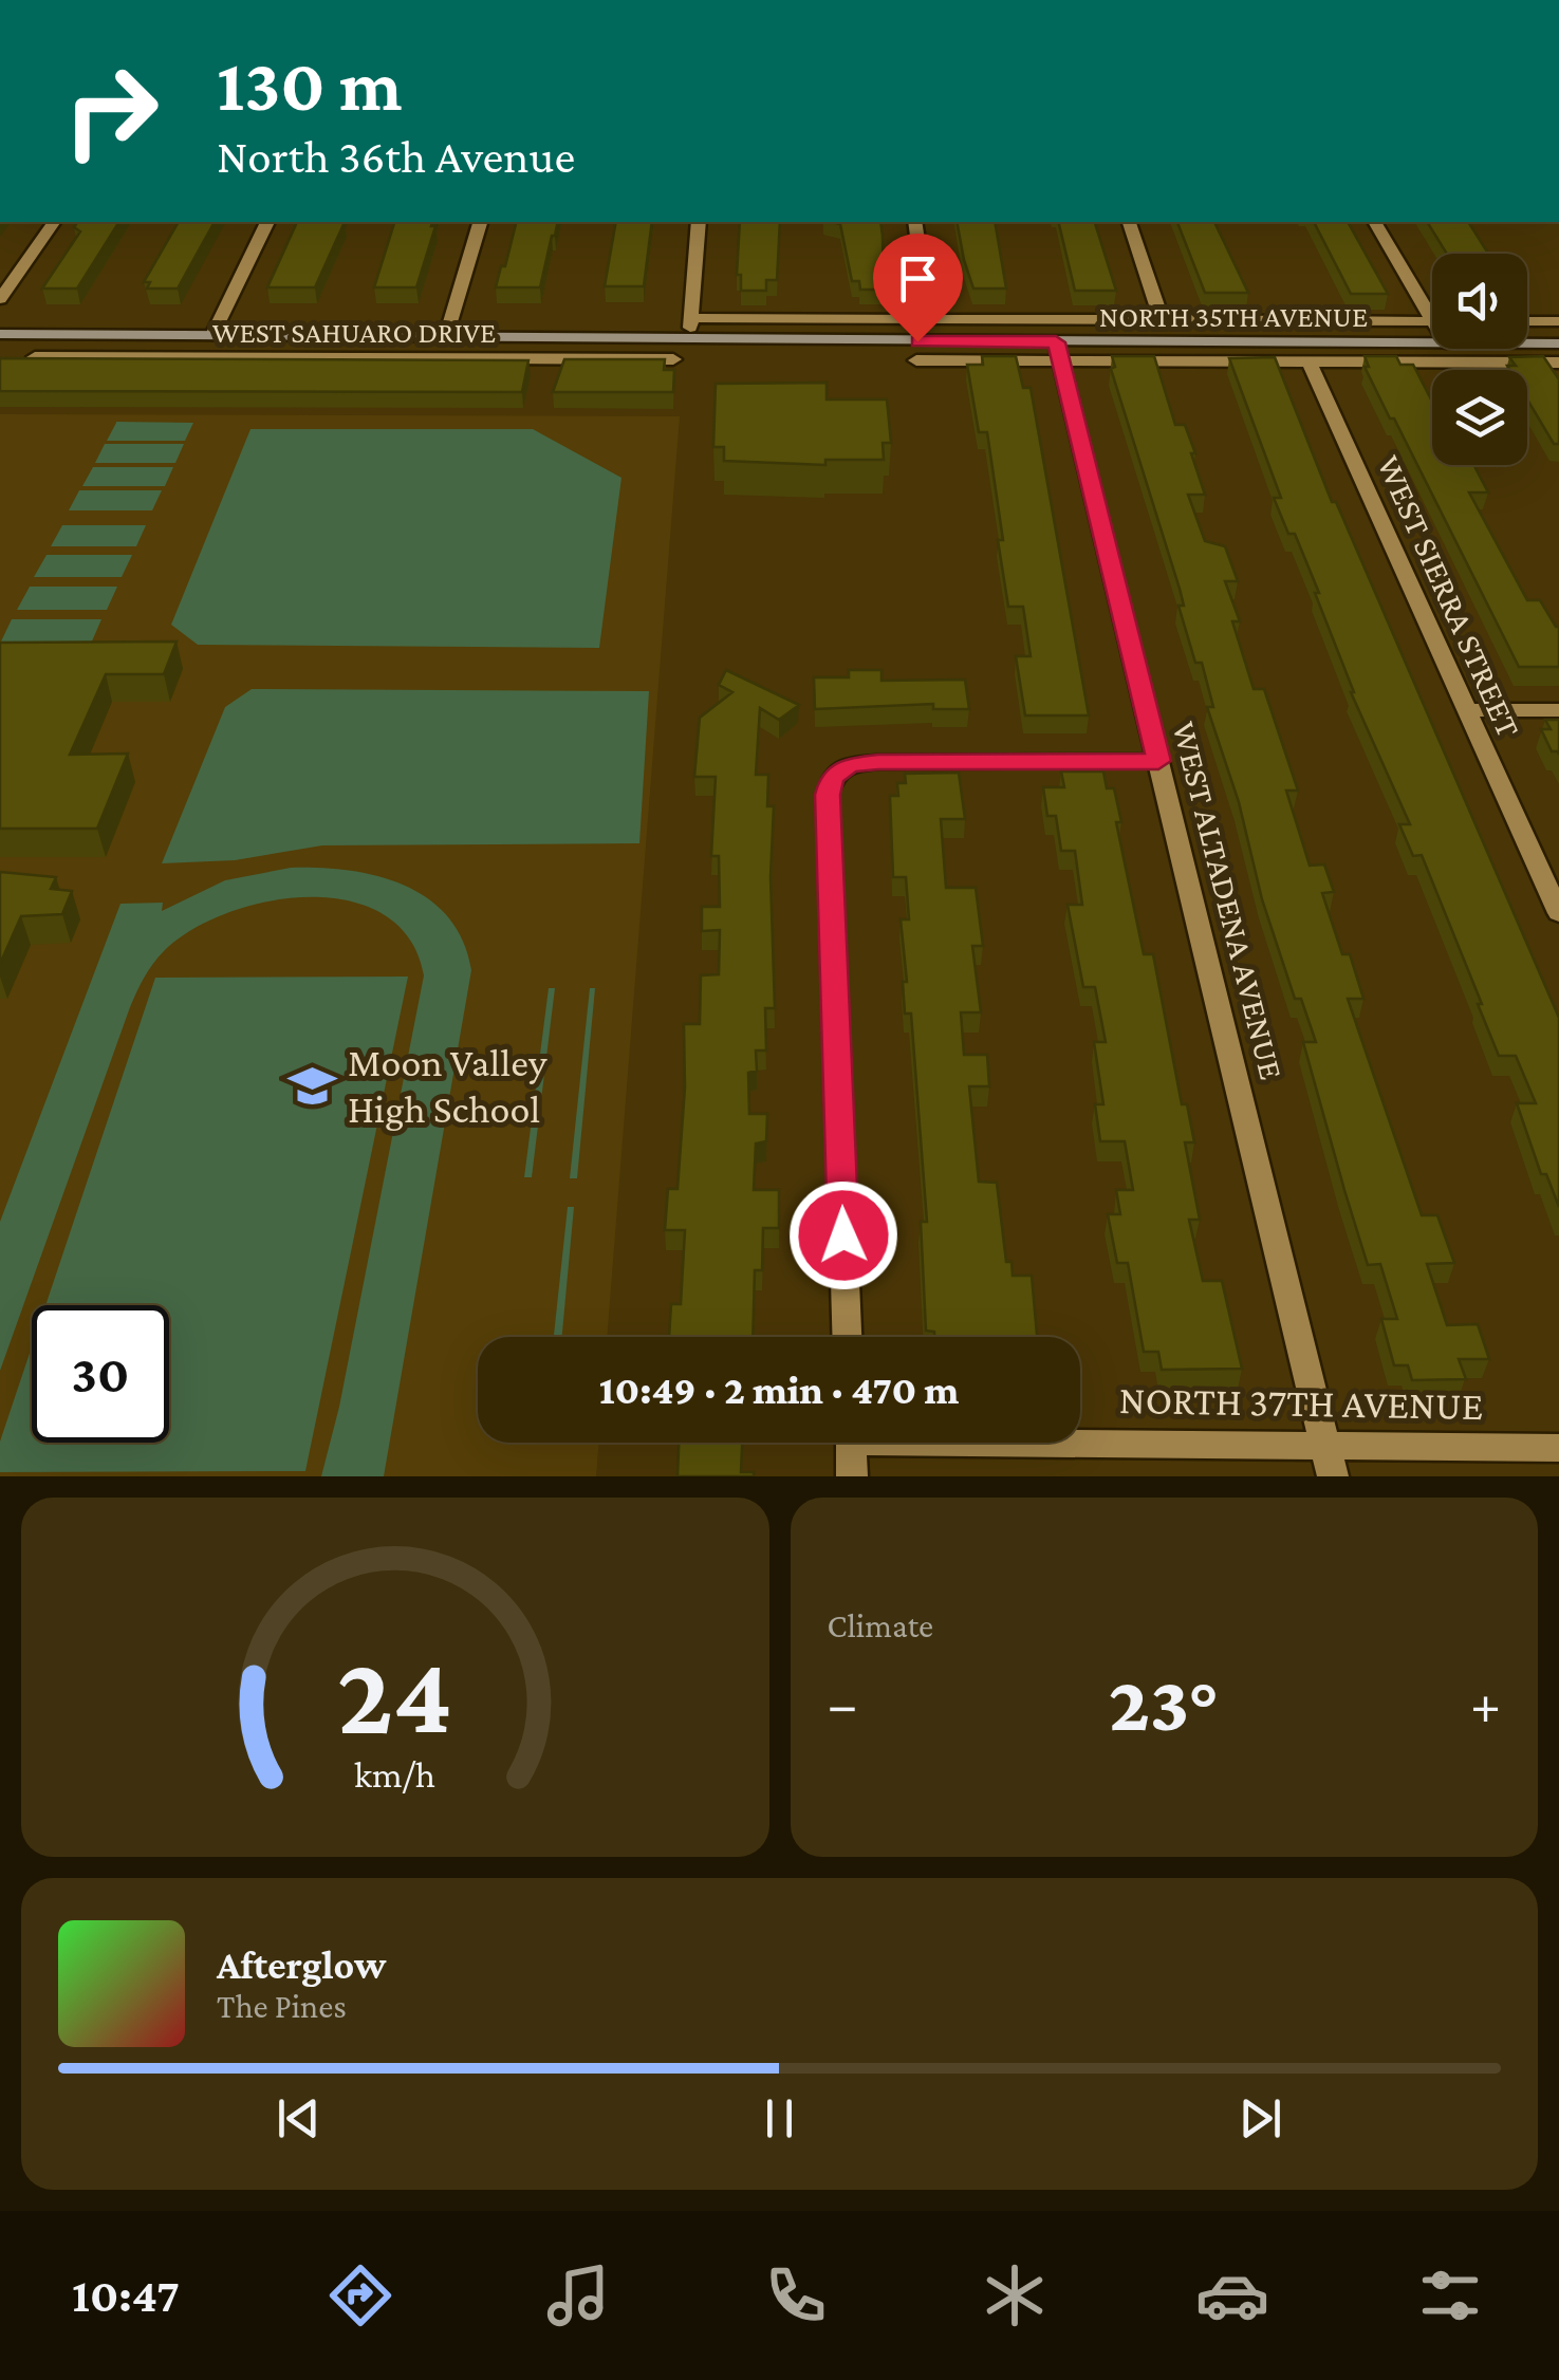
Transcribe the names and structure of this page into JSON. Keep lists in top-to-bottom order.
{
  "streets": {
    "main road": ["NORTH 35TH AVENUE"],
    "street": [
      "WEST SAHUARO DRIVE",
      "WEST SIERRA STREET",
      "WEST ALTADENA AVENUE",
      "NORTH 37TH AVENUE"
    ]
  },
  "crossings": [
    ["NORTH 35TH AVENUE", "WEST SAHUARO DRIVE"],
    ["NORTH 35TH AVENUE", "WEST SIERRA STREET"],
    ["NORTH 35TH AVENUE", "WEST ALTADENA AVENUE"],
    ["WEST ALTADENA AVENUE", "NORTH 37TH AVENUE"]
  ],
  "places": {
    "school or university": ["Moon Valley High School"]
  },
  "page": {
    "turn": ["130 m", "North 36th Avenue"],
    "limit": "30",
    "trip": "10:49 · 2 min · 470 m",
    "tile": "Climate",
    "heat": ["−", "23°", "+"],
    "song": ["Afterglow", "The Pines"],
    "tabs": "10:47",
    "gauge": ["24", "km/h"]
  }
}
